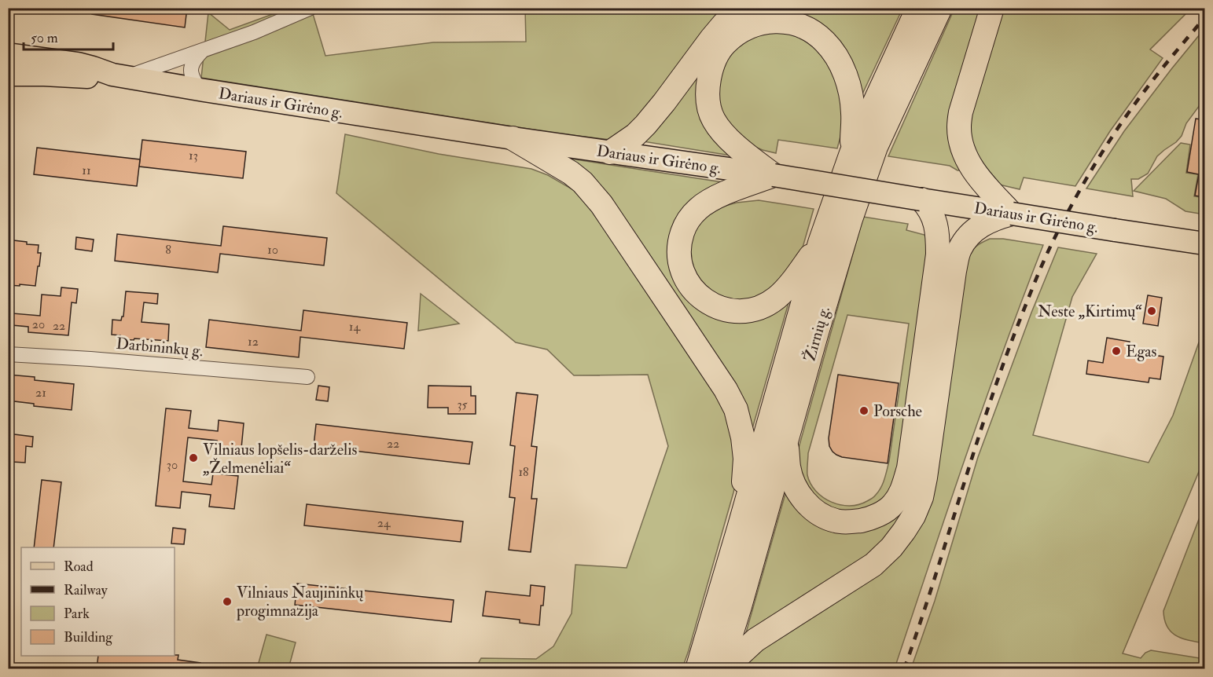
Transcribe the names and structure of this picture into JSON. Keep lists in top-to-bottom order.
{
  "streets": {
    "highway": ["Žirnių g."],
    "main road": ["Dariaus ir Girėno g."],
    "street": ["Darbininkų g."]
  },
  "places": [
    "Neste „Kirtimų“",
    "Egas",
    "Porsche",
    "Vilniaus lopšelis-darželis „Želmenėliai“",
    "Vilniaus Naujininkų progimnazija"
  ],
  "house_numbers": [
    "13",
    "11",
    "8",
    "10",
    "20",
    "22",
    "14",
    "12",
    "21",
    "35",
    "22",
    "30",
    "18",
    "24"
  ],
  "legend": [
    "Road",
    "Railway",
    "Park",
    "Building"
  ],
  "scale_bar": "50 m"
}
